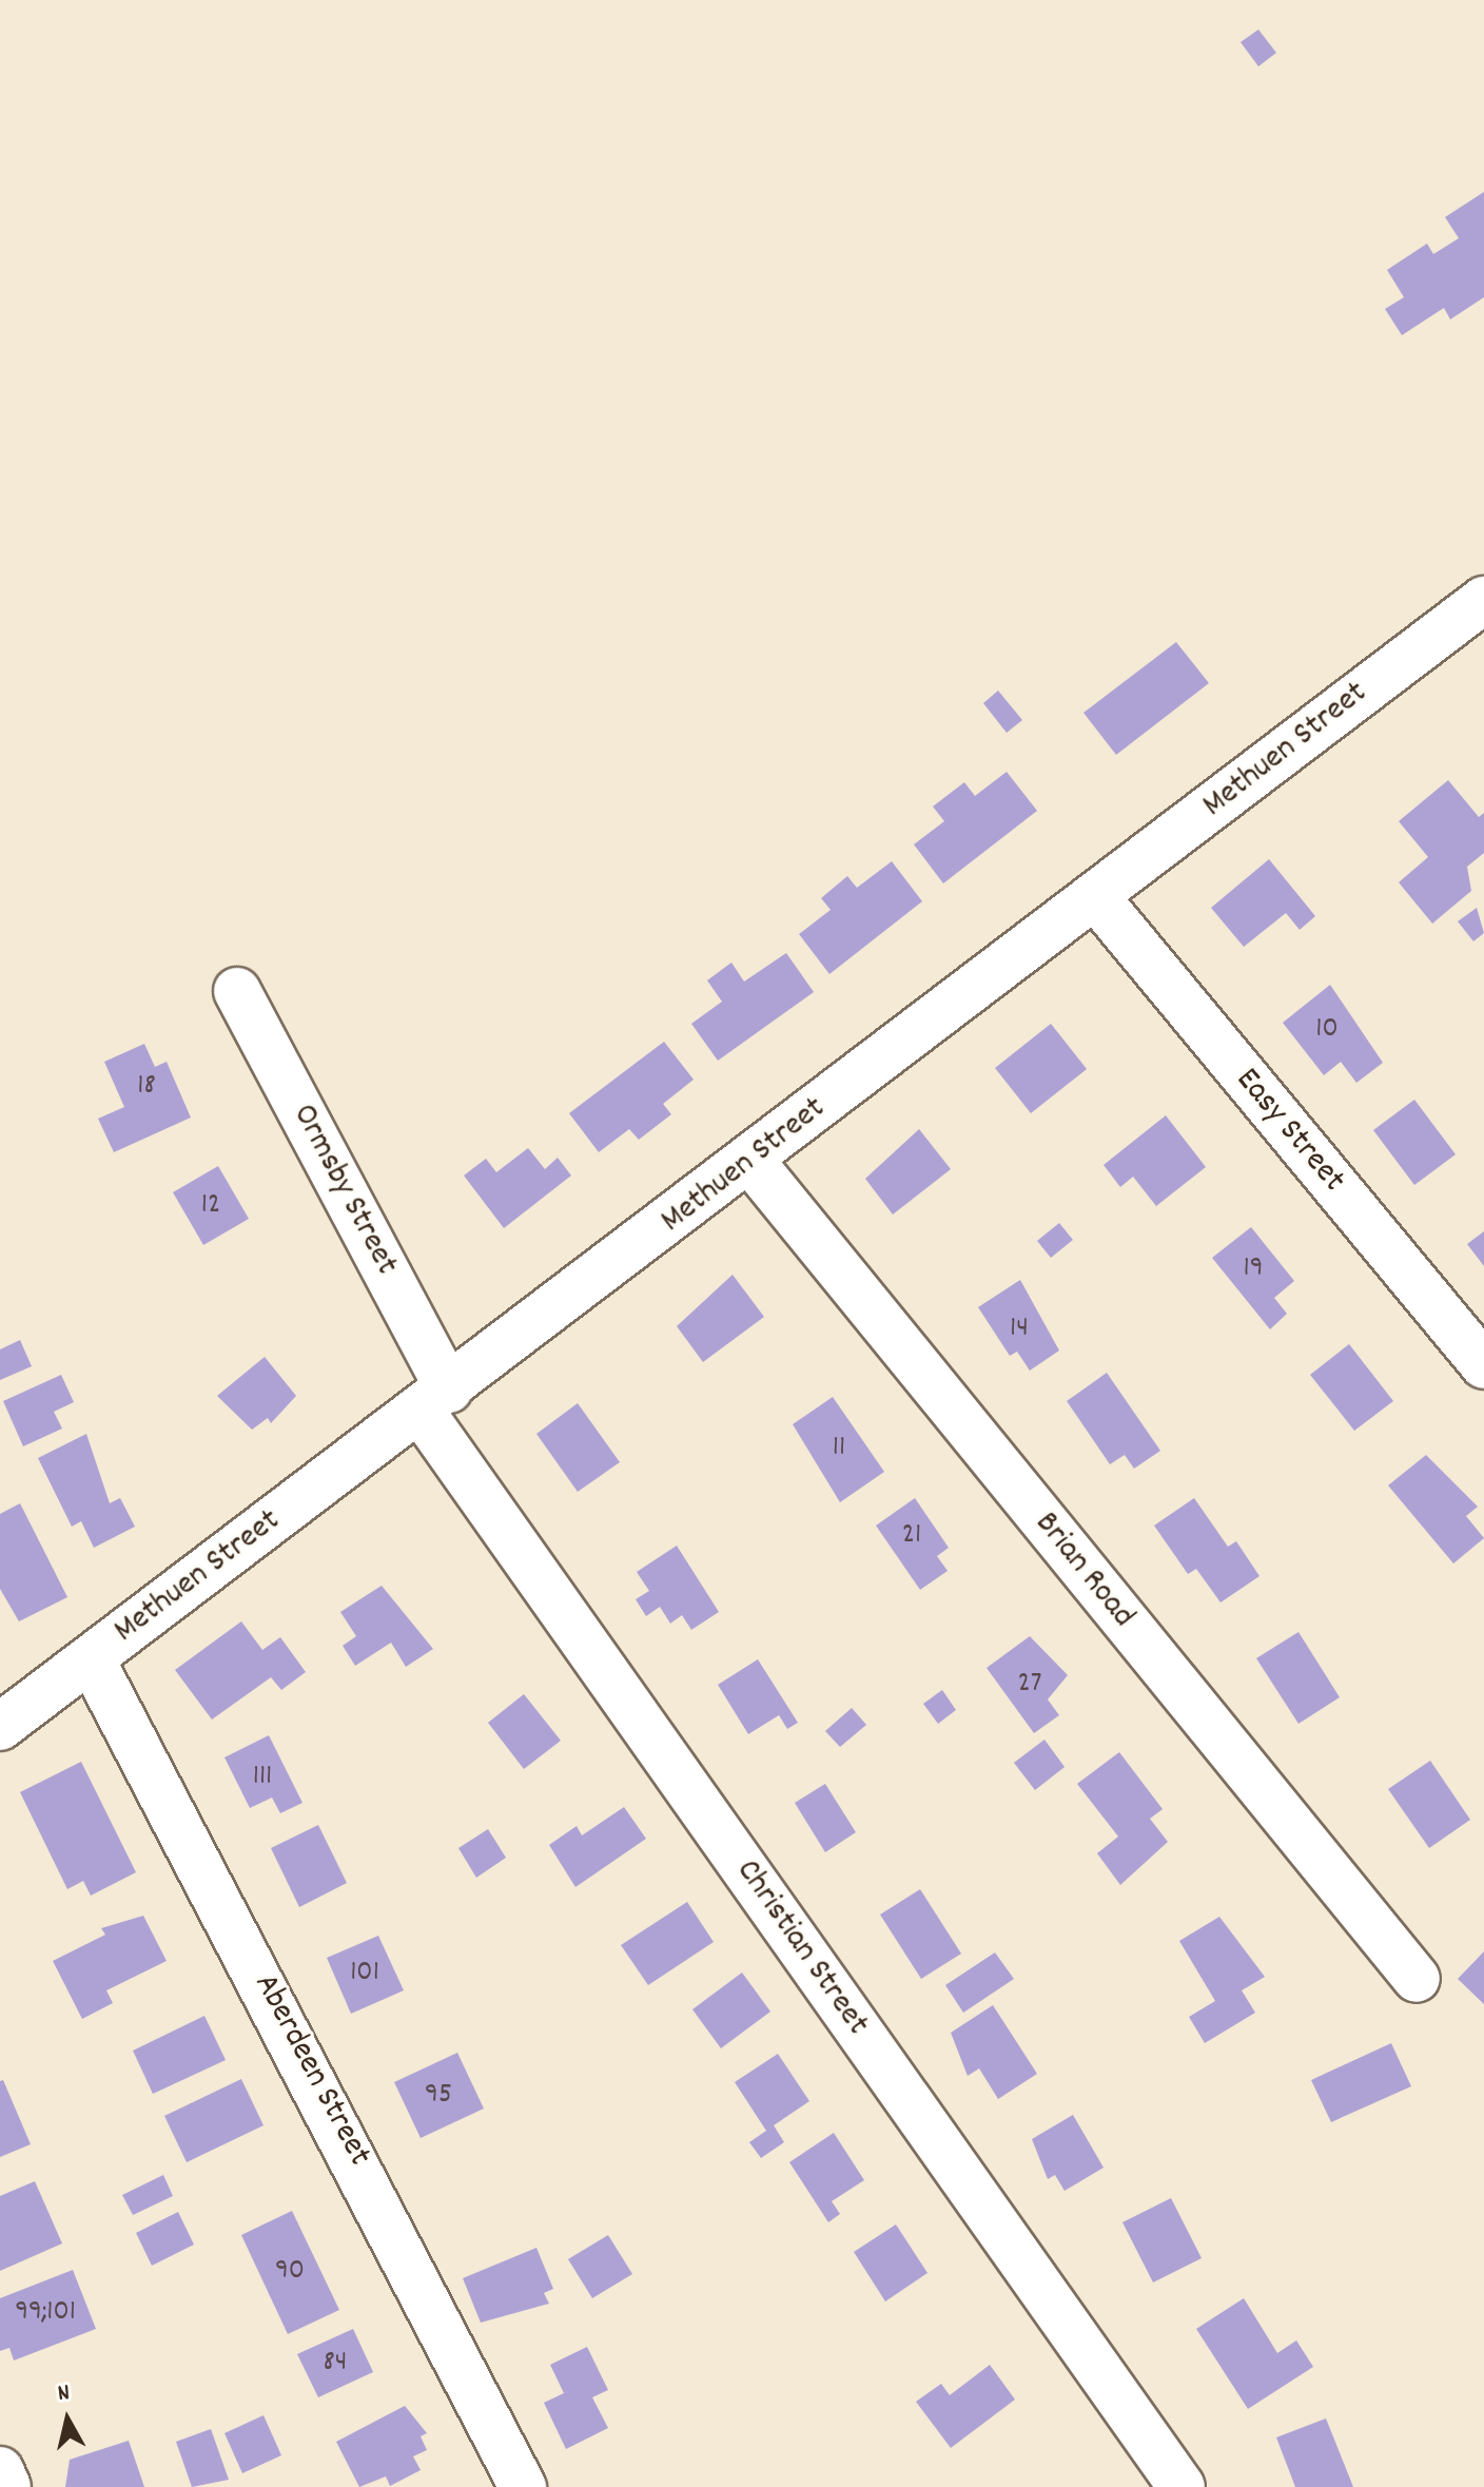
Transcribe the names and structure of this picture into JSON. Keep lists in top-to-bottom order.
{
  "streets": {
    "street": [
      "Methuen Street",
      "Easy Street",
      "Ormsby Street",
      "Brian Road",
      "Christian Street",
      "Aberdeen Street"
    ]
  },
  "crossings": [
    ["Methuen Street", "Easy Street"],
    ["Methuen Street", "Ormsby Street"],
    ["Methuen Street", "Brian Road"],
    ["Methuen Street", "Christian Street"],
    ["Methuen Street", "Aberdeen Street"],
    ["Ormsby Street", "Christian Street"]
  ],
  "house_numbers": [
    "10",
    "18",
    "12",
    "19",
    "14",
    "11",
    "21",
    "27",
    "111",
    "101",
    "95",
    "90",
    "99;101",
    "84"
  ],
  "north": "top"
}
